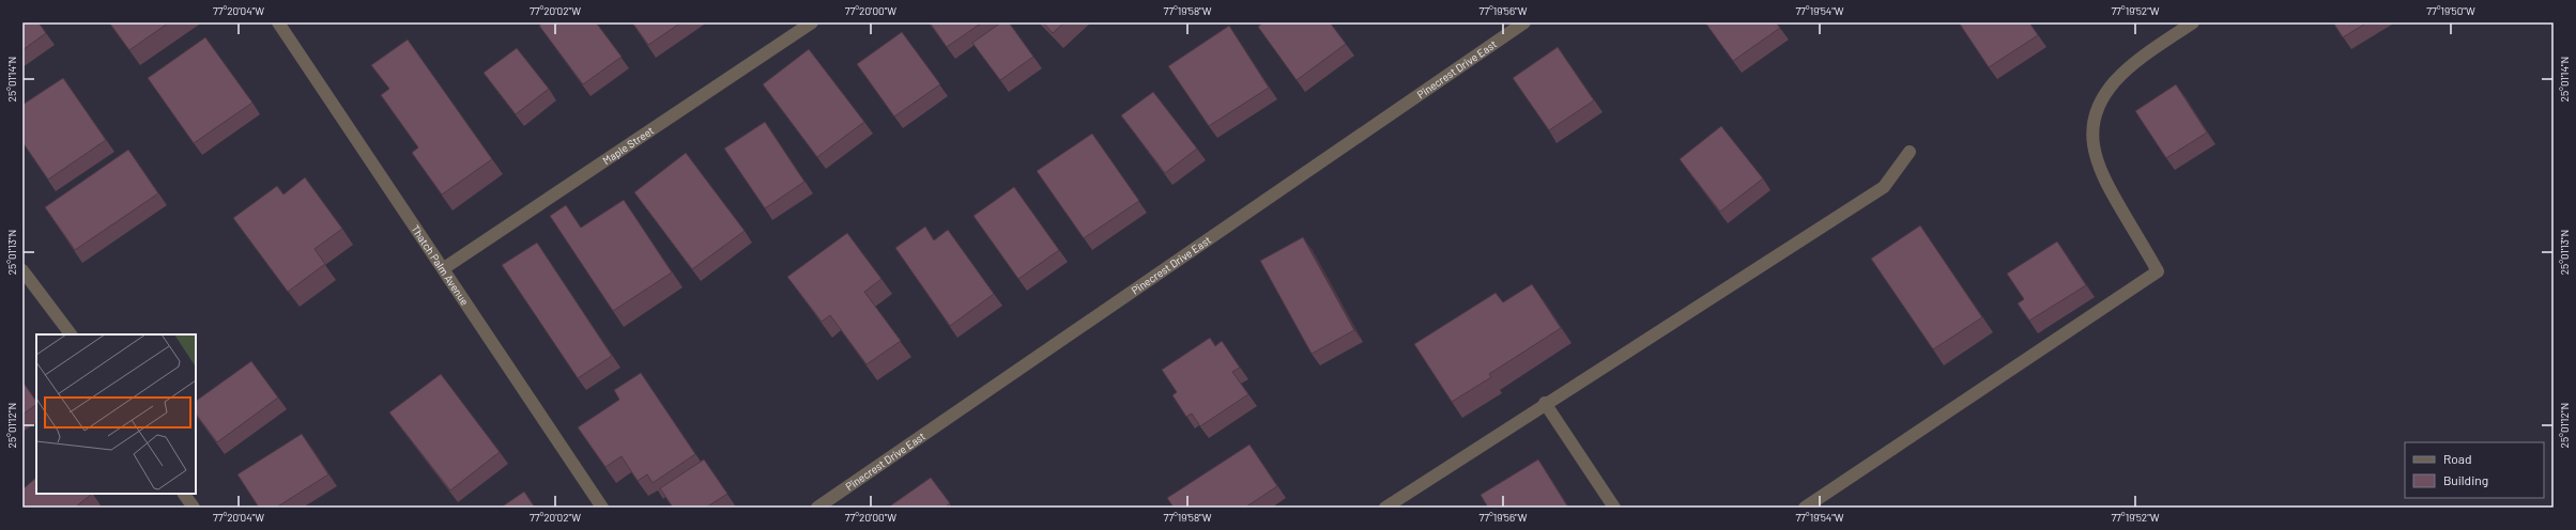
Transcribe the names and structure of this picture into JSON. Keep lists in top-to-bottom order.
{
  "streets": {
    "street": ["Pinecrest Drive East", "Maple Street", "Thatch Palm Avenue"]
  },
  "crossings": [
    ["Maple Street", "Thatch Palm Avenue"]
  ],
  "legend": ["Road", "Building"],
  "coordinates": [
    "77°20'04\"W",
    "77°20'02\"W",
    "77°20'00\"W",
    "77°19'58\"W",
    "77°19'56\"W",
    "77°19'54\"W",
    "77°19'52\"W",
    "77°19'50\"W",
    "25°01'14\"N",
    "25°01'13\"N",
    "25°01'12\"N"
  ]
}
